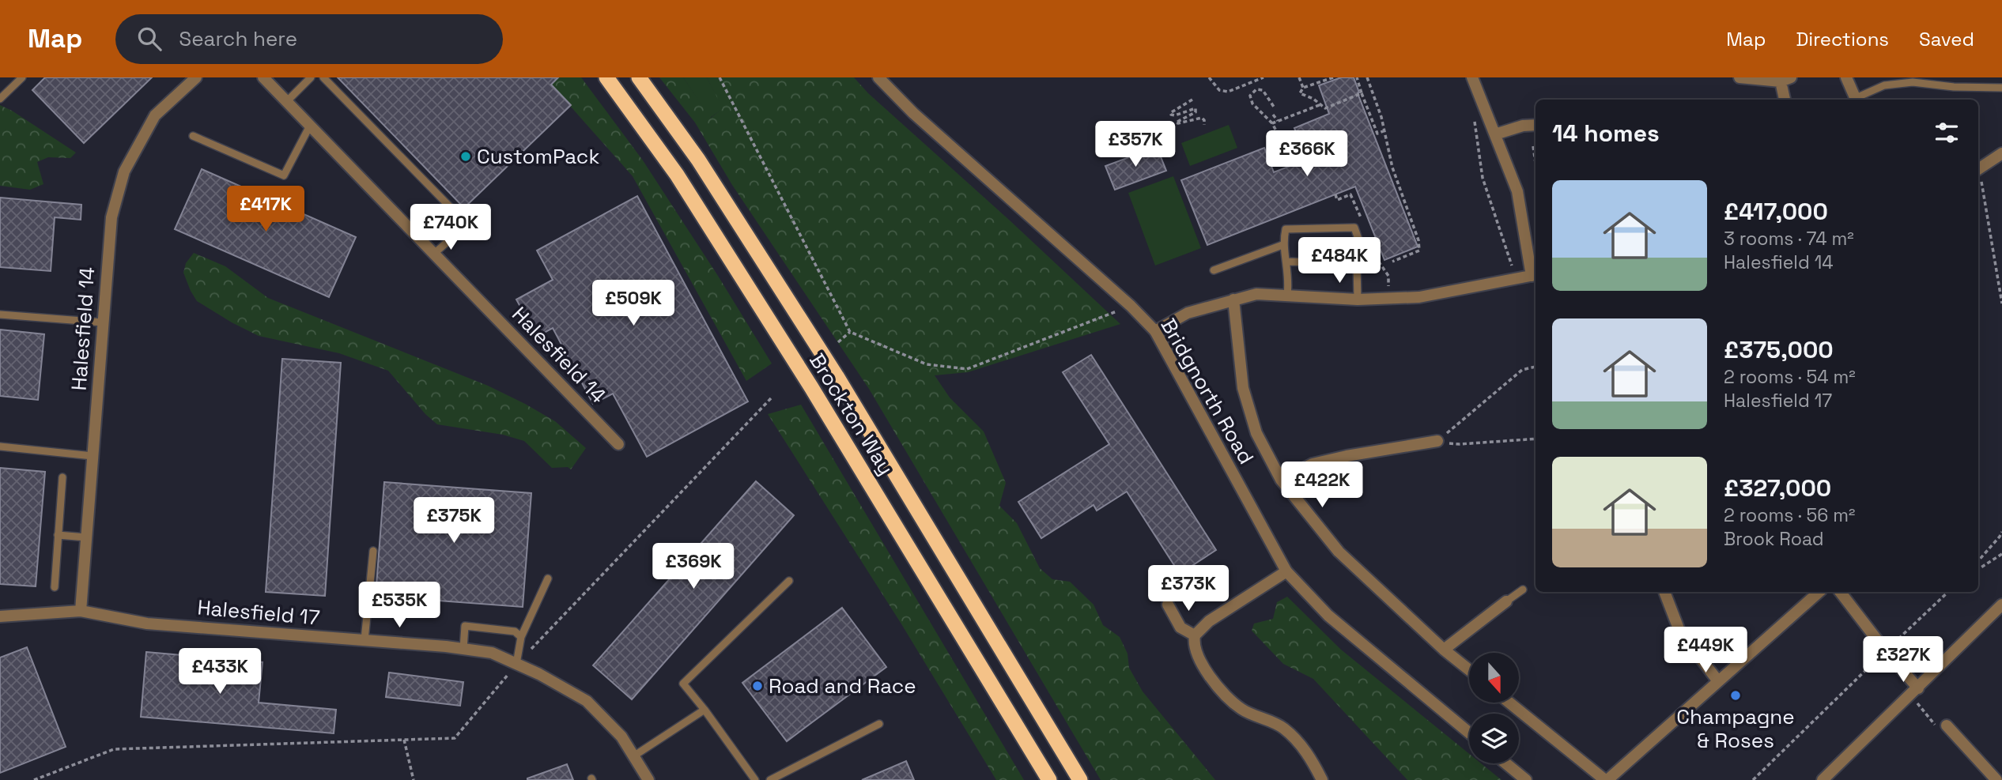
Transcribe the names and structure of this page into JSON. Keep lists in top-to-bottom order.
{
  "streets": {
    "highway": ["Brockton Way"],
    "street": ["Halesfield 14", "Bridgnorth Road", "Halesfield 17"]
  },
  "crossings": [
    ["Halesfield 14", "Halesfield 17"]
  ],
  "places": ["CustomPack", "Road and Race", "Champagne & Roses"],
  "north": "bottom",
  "page": {
    "header": "Map",
    "search": "Search here",
    "nav": ["Map", "Directions", "Saved"],
    "heading": "14 homes",
    "price": [
      "£357K",
      "£366K",
      "£417K",
      "£740K",
      "£484K",
      "£509K",
      "£422K",
      "£375K",
      "£369K",
      "£373K",
      "£535K",
      "£449K",
      "£327K",
      "£433K"
    ],
    "list": [
      {
        "name": "£417,000",
        "note": "3 rooms · 74 m² · Halesfield 14"
      },
      {
        "name": "£375,000",
        "note": "2 rooms · 54 m² · Halesfield 17"
      },
      {
        "name": "£327,000",
        "note": "2 rooms · 56 m² · Brook Road"
      }
    ]
  }
}
